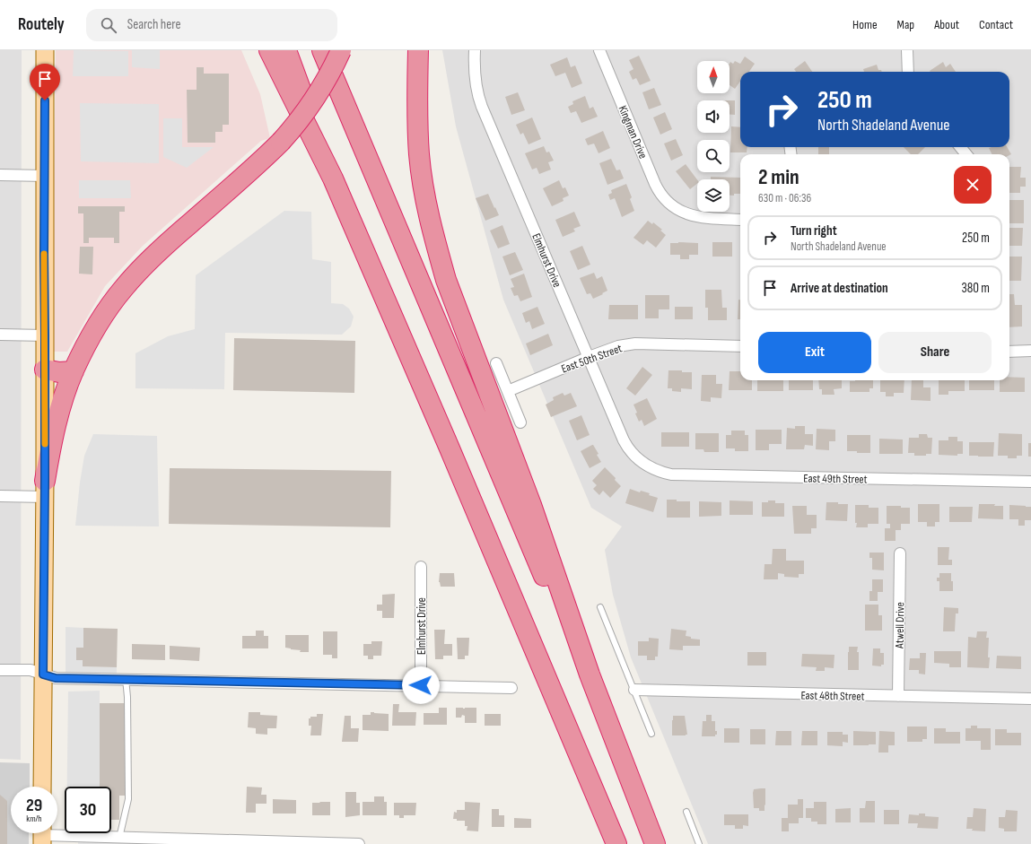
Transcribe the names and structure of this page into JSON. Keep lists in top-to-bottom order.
{
  "streets": {
    "street": [
      "Kingman Drive",
      "Elmhurst Drive",
      "East 50th Street",
      "East 49th Street",
      "Atwell Drive",
      "East 48th Street"
    ]
  },
  "crossings": [
    ["Elmhurst Drive", "East 50th Street"],
    ["Elmhurst Drive", "East 49th Street"],
    ["Atwell Drive", "East 48th Street"]
  ],
  "north": "top",
  "page": {
    "header": "Routely",
    "search": "Search here",
    "nav": [
      "Home",
      "Map",
      "About",
      "Contact"
    ],
    "turn": ["250 m", "North Shadeland Avenue"],
    "heading": ["2 min", "630 m · 06:36"],
    "list": [
      {
        "name": "Turn right",
        "note": "North Shadeland Avenue",
        "value": "250 m"
      },
      {
        "name": "Arrive at destination",
        "value": "380 m"
      }
    ],
    "buttons": ["Exit", "Share"],
    "speed": "29 km/h",
    "limit": "30"
  }
}
